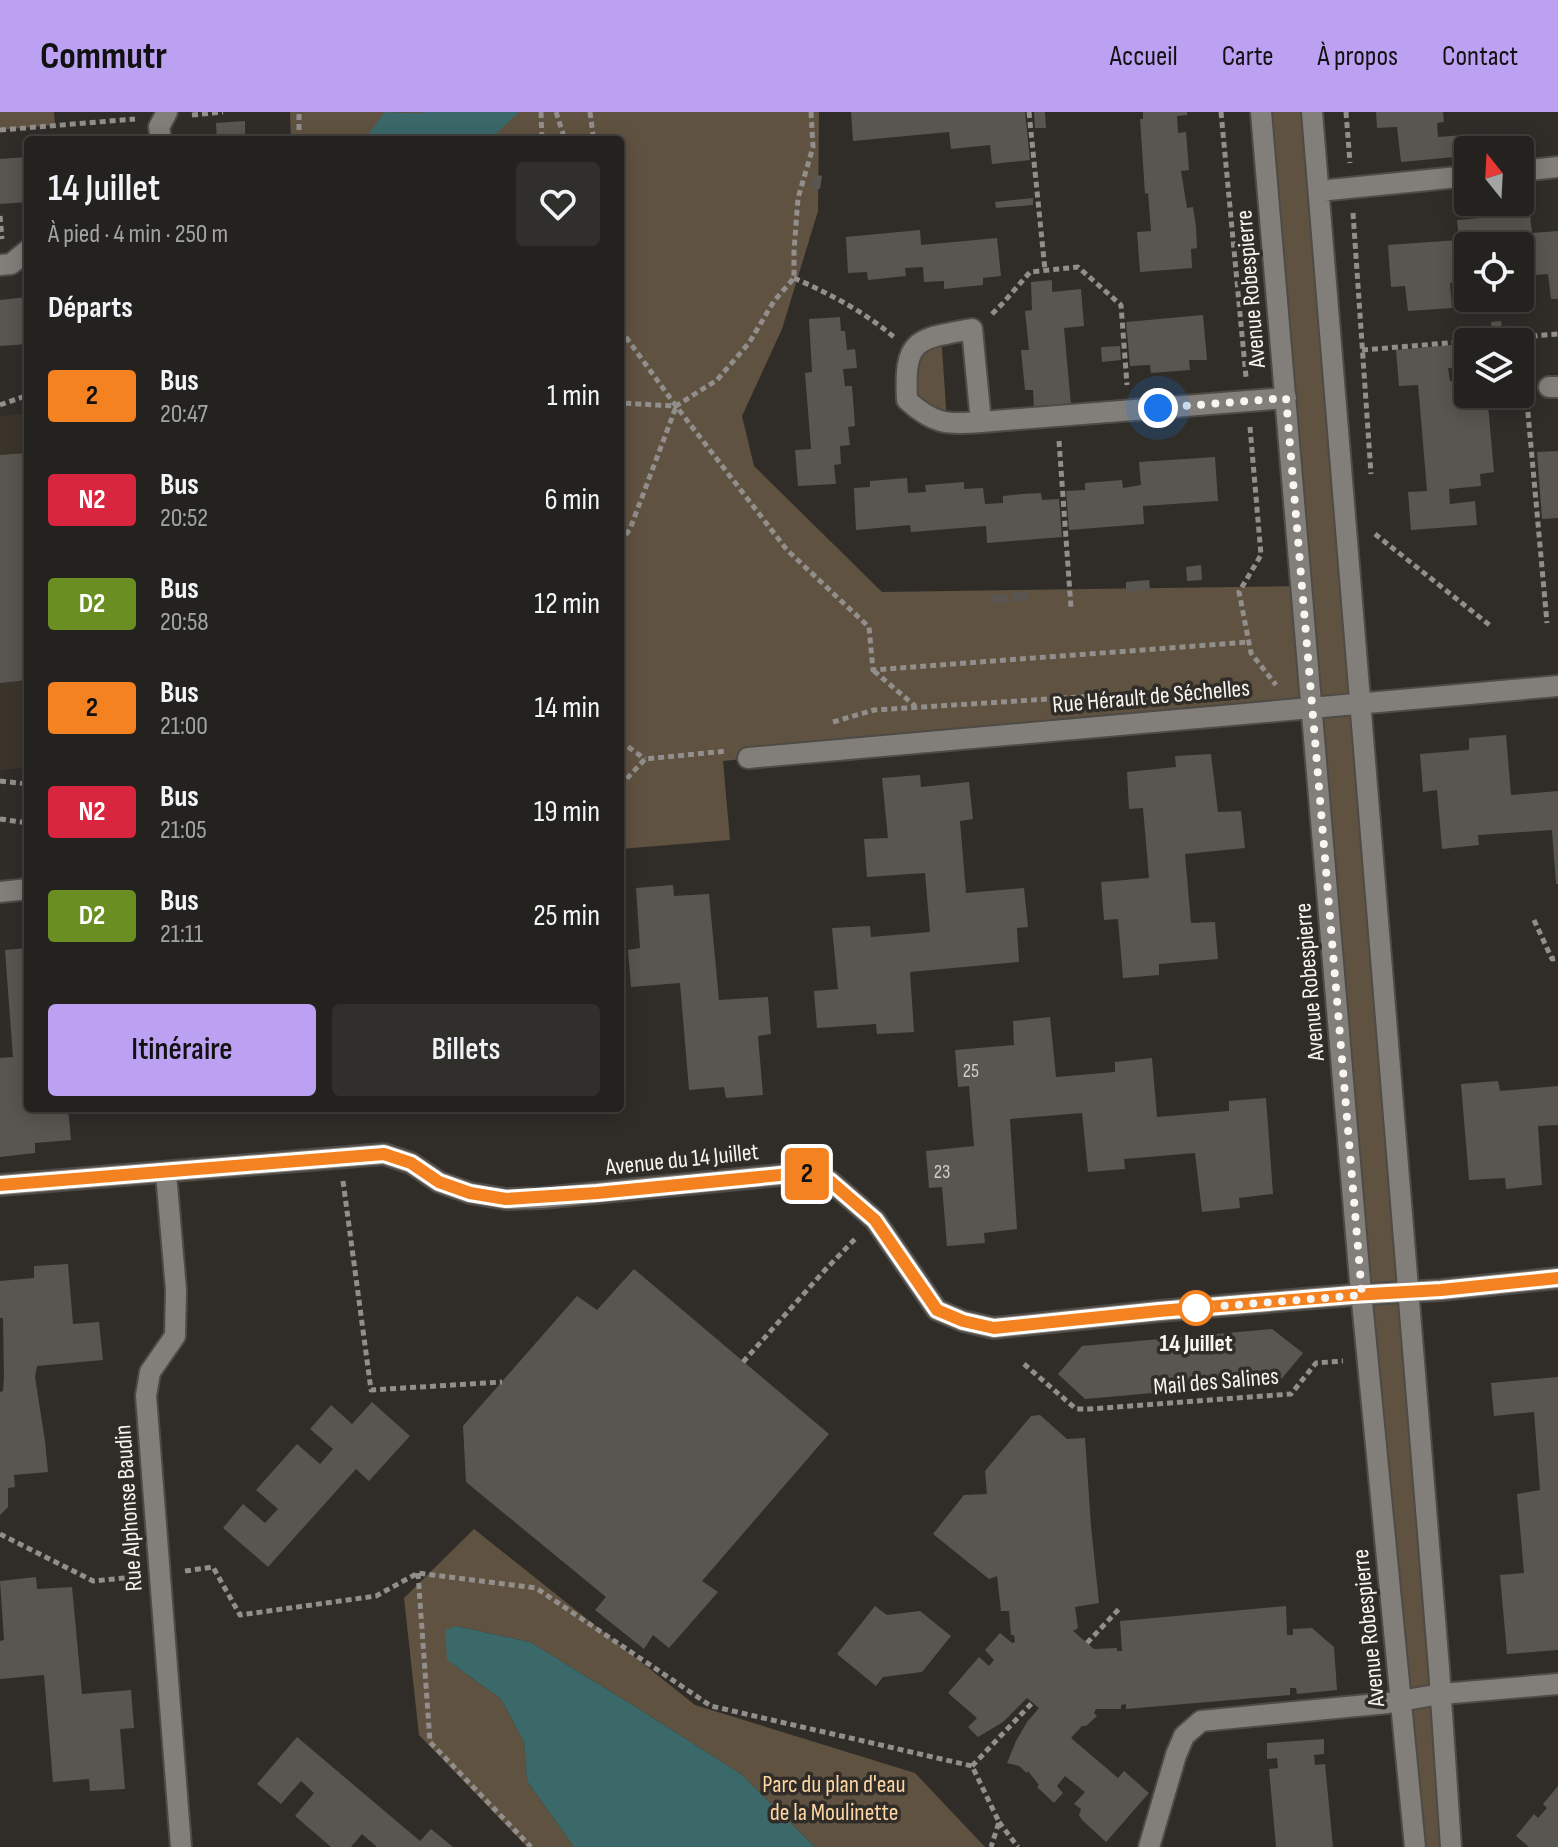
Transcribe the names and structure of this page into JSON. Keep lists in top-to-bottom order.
{
  "streets": {
    "street": [
      "Avenue Robespierre",
      "Rue Hérault de Séchelles",
      "Avenue du 14 Juillet",
      "Rue Alphonse Baudin"
    ],
    "path": ["Mail des Salines"]
  },
  "crossings": [
    ["Avenue Robespierre", "Rue Hérault de Séchelles"],
    ["Avenue Robespierre", "Avenue du 14 Juillet"],
    ["Avenue Robespierre", "Mail des Salines"],
    ["Avenue du 14 Juillet", "Rue Alphonse Baudin"]
  ],
  "parks": ["Parc du plan d'eau de la Moulinette"],
  "places": ["14 Juillet"],
  "lines": ["bus line 2"],
  "house_numbers": ["25", "23"],
  "north": "top",
  "page": {
    "header": "Commutr",
    "nav": [
      "Accueil",
      "Carte",
      "À propos",
      "Contact"
    ],
    "on_map": "2",
    "heading": [
      ["14 Juillet", "À pied · 4 min · 250 m"],
      "Départs"
    ],
    "list": [
      {
        "mark": "2",
        "name": "Bus",
        "note": "20:47",
        "value": "1 min"
      },
      {
        "mark": "N2",
        "name": "Bus",
        "note": "20:52",
        "value": "6 min"
      },
      {
        "mark": "D2",
        "name": "Bus",
        "note": "20:58",
        "value": "12 min"
      },
      {
        "mark": "2",
        "name": "Bus",
        "note": "21:00",
        "value": "14 min"
      },
      {
        "mark": "N2",
        "name": "Bus",
        "note": "21:05",
        "value": "19 min"
      },
      {
        "mark": "D2",
        "name": "Bus",
        "note": "21:11",
        "value": "25 min"
      }
    ],
    "buttons": ["Itinéraire", "Billets"]
  }
}
